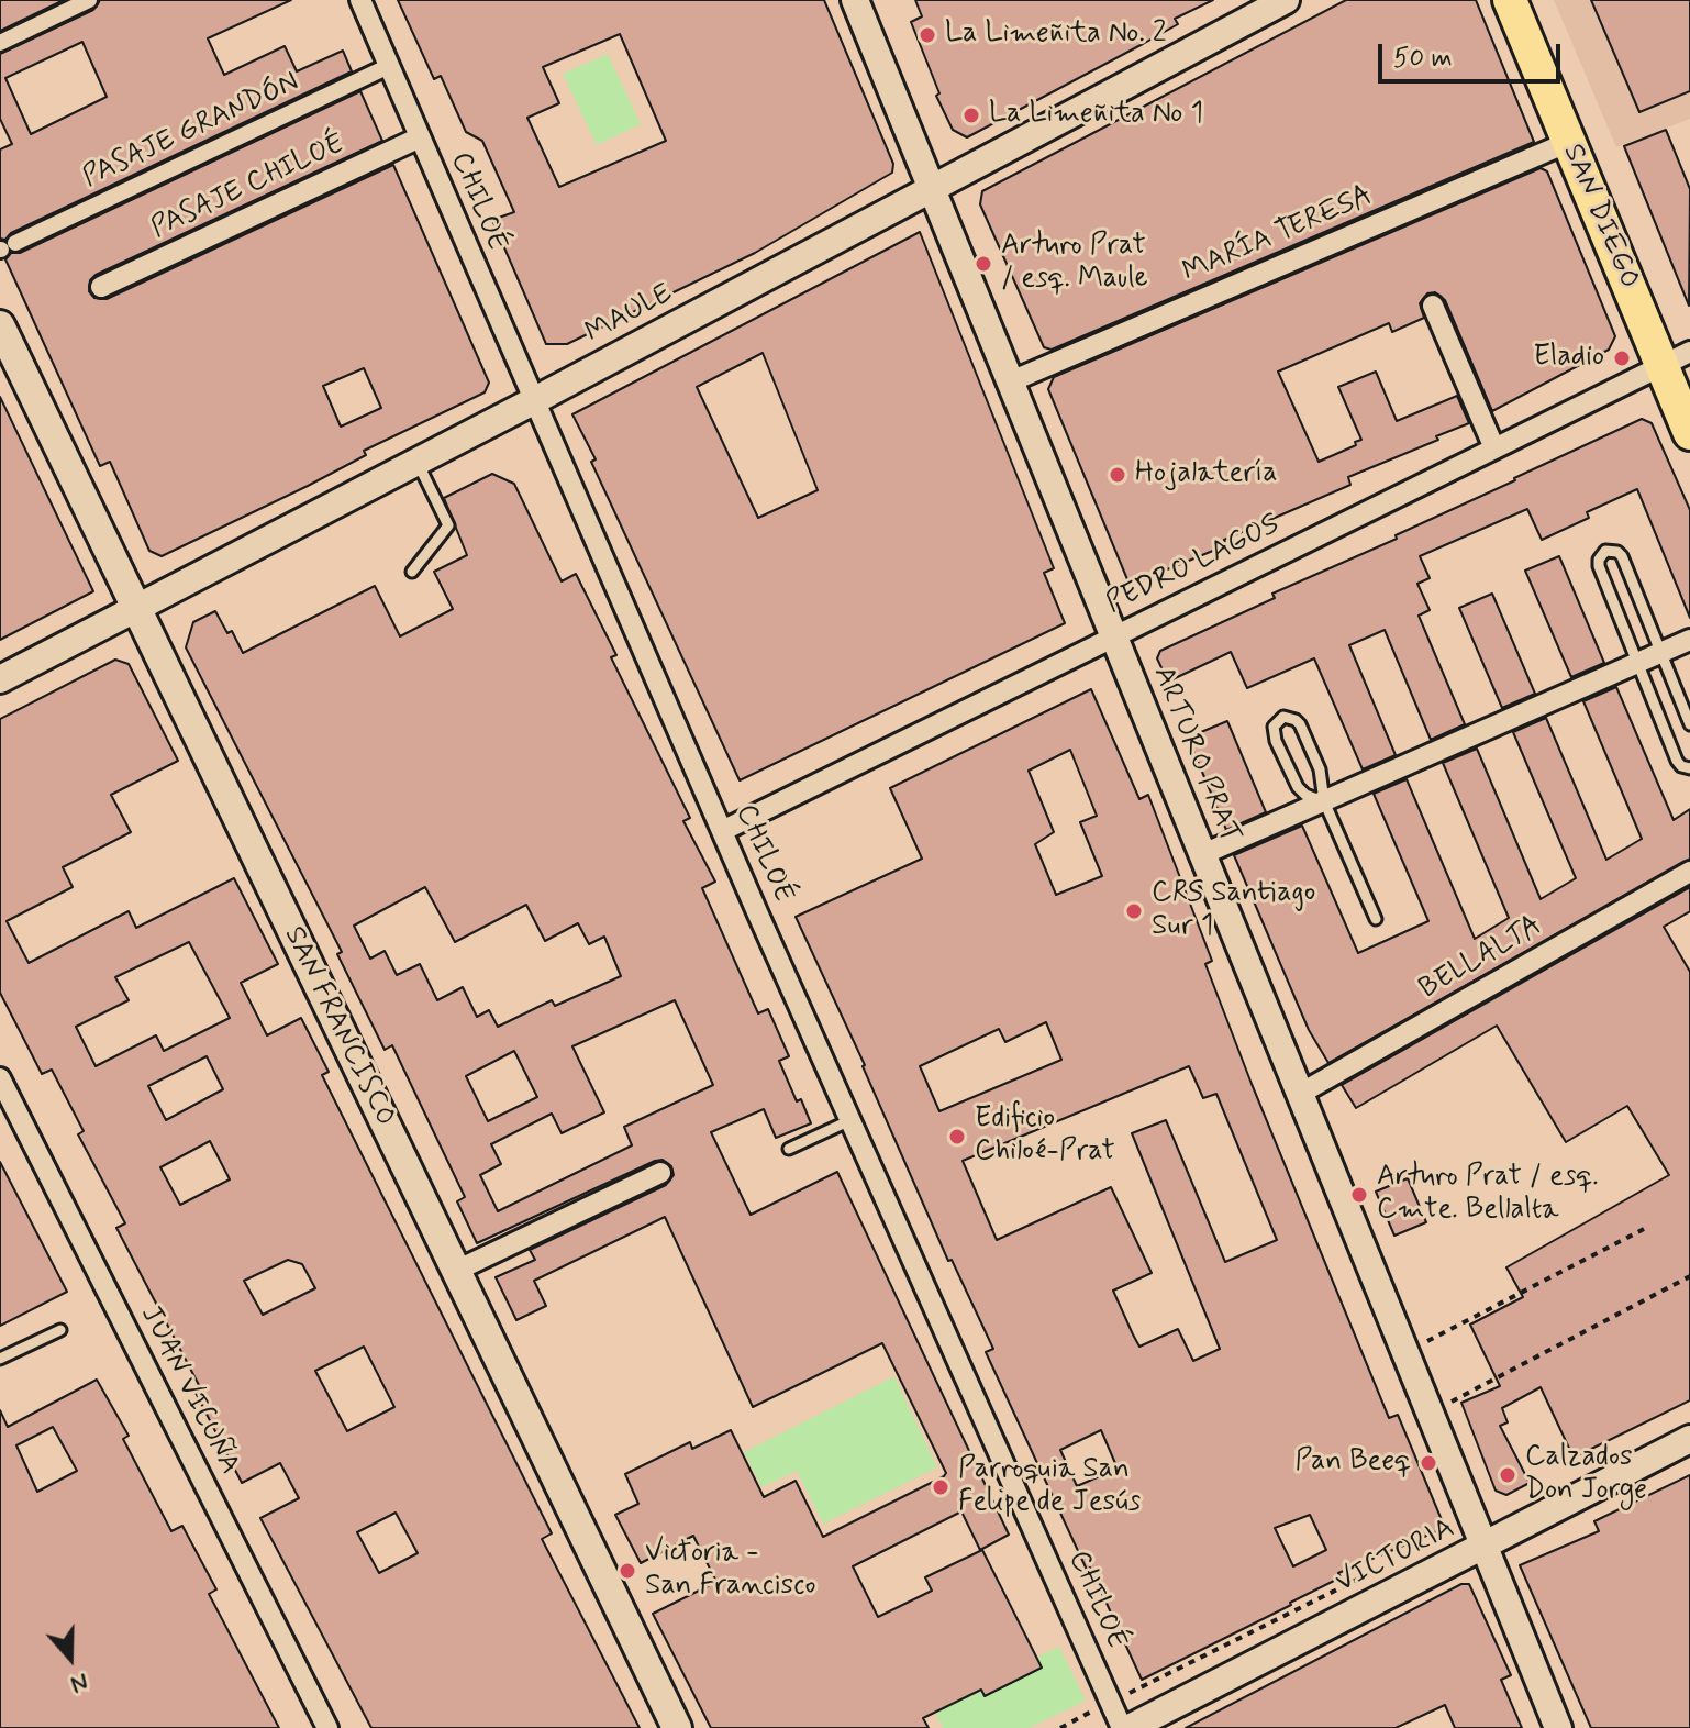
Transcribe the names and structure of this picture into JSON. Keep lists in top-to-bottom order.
{
  "streets": {
    "main road": ["SAN DIEGO", "SAN FRANCISCO"],
    "street": [
      "PASAJE GRANDÓN",
      "PASAJE CHILOÉ",
      "CHILOÉ",
      "MARÍA TERESA",
      "MAULE",
      "PEDRO LAGOS",
      "ARTURO PRAT",
      "BELLALTA",
      "JUAN VICUÑA",
      "VICTORIA"
    ]
  },
  "crossings": [
    ["PASAJE GRANDÓN", "CHILOÉ"],
    ["PASAJE CHILOÉ", "CHILOÉ"],
    ["CHILOÉ", "MAULE"],
    ["CHILOÉ", "PEDRO LAGOS"],
    ["SAN DIEGO", "MARÍA TERESA"],
    ["SAN DIEGO", "PEDRO LAGOS"],
    ["MARÍA TERESA", "ARTURO PRAT"],
    ["MAULE", "ARTURO PRAT"],
    ["MAULE", "SAN FRANCISCO"],
    ["PEDRO LAGOS", "ARTURO PRAT"],
    ["ARTURO PRAT", "BELLALTA"],
    ["ARTURO PRAT", "VICTORIA"]
  ],
  "places": [
    "La Limeñita No. 2",
    "La Limeñita No 1",
    "Arturo Prat / esq. Maule",
    "Eladio",
    "Hojalatería",
    "CRS Santiago Sur 1",
    "Edificio Chiloé-Prat",
    "Arturo Prat / esq. Cmte. Bellalta",
    "Pan Beeq",
    "Calzados Don Jorge",
    "Parroquia San Felipe de Jesús",
    "Victoria - San Francisco"
  ],
  "scale_bar": "50 m",
  "north": "bottom"
}
